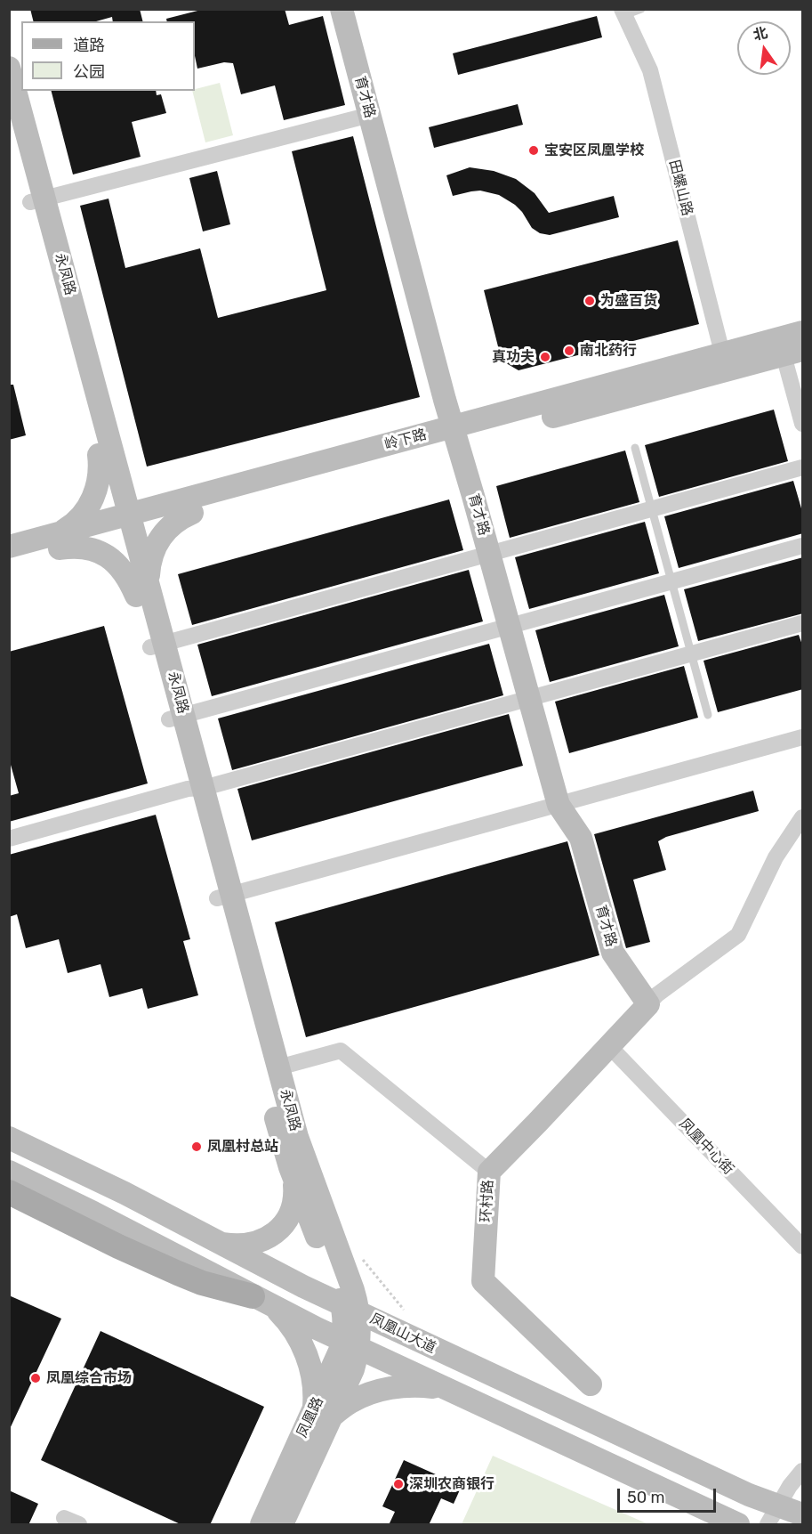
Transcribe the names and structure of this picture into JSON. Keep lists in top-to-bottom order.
{
  "streets": {
    "street": [
      "育才路",
      "田螺山路",
      "永凤路",
      "岭下路",
      "凤凰中心街",
      "环村路",
      "凤凰山大道",
      "凤凰路"
    ]
  },
  "crossings": [
    ["育才路", "岭下路"],
    ["育才路", "环村路"],
    ["田螺山路", "岭下路"],
    ["永凤路", "岭下路"],
    ["永凤路", "凤凰山大道"],
    ["永凤路", "凤凰路"],
    ["凤凰中心街", "环村路"],
    ["凤凰山大道", "凤凰路"]
  ],
  "places": [
    "宝安区凤凰学校",
    "为盛百货",
    "南北药行",
    "真功夫",
    "凤凰村总站",
    "凤凰综合市场",
    "深圳农商银行"
  ],
  "legend": ["道路", "公园"],
  "scale_bar": "50 m",
  "north": "top"
}
